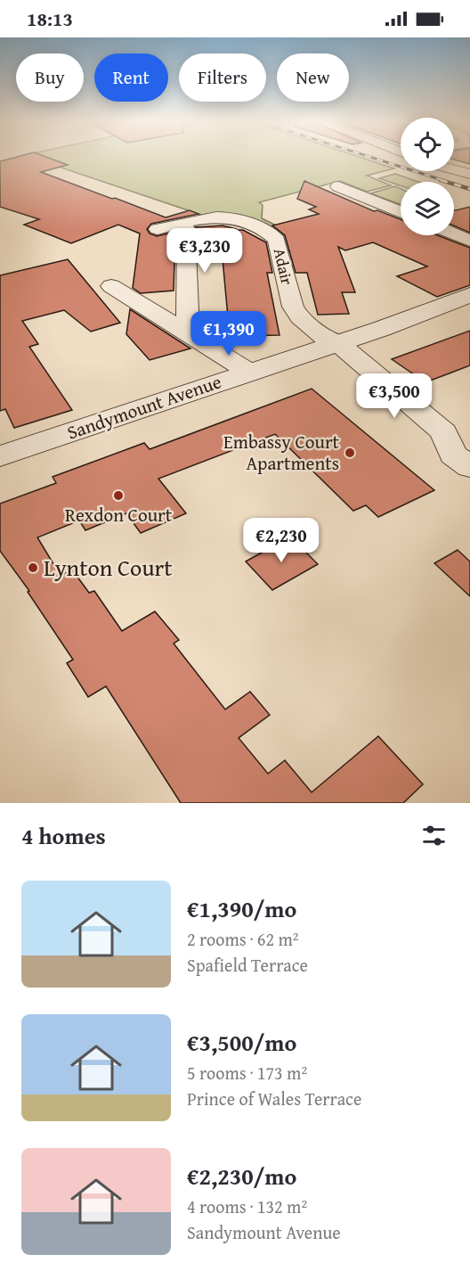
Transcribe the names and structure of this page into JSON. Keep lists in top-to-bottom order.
{
  "streets": {
    "street": ["Adair", "Sandymount Avenue"]
  },
  "crossings": [
    ["Adair", "Sandymount Avenue"]
  ],
  "places": ["Embassy Court Apartments", "Rexdon Court", "Lynton Court"],
  "page": {
    "status": "18:13",
    "chip": [
      "Buy",
      "Rent",
      "Filters",
      "New"
    ],
    "price": [
      "€3,230",
      "€1,390",
      "€3,500",
      "€2,230"
    ],
    "heading": "4 homes",
    "list": [
      {
        "name": "€1,390/mo",
        "note": "2 rooms · 62 m² · Spafield Terrace"
      },
      {
        "name": "€3,500/mo",
        "note": "5 rooms · 173 m² · Prince of Wales Terrace"
      },
      {
        "name": "€2,230/mo",
        "note": "4 rooms · 132 m² · Sandymount Avenue"
      }
    ]
  }
}
